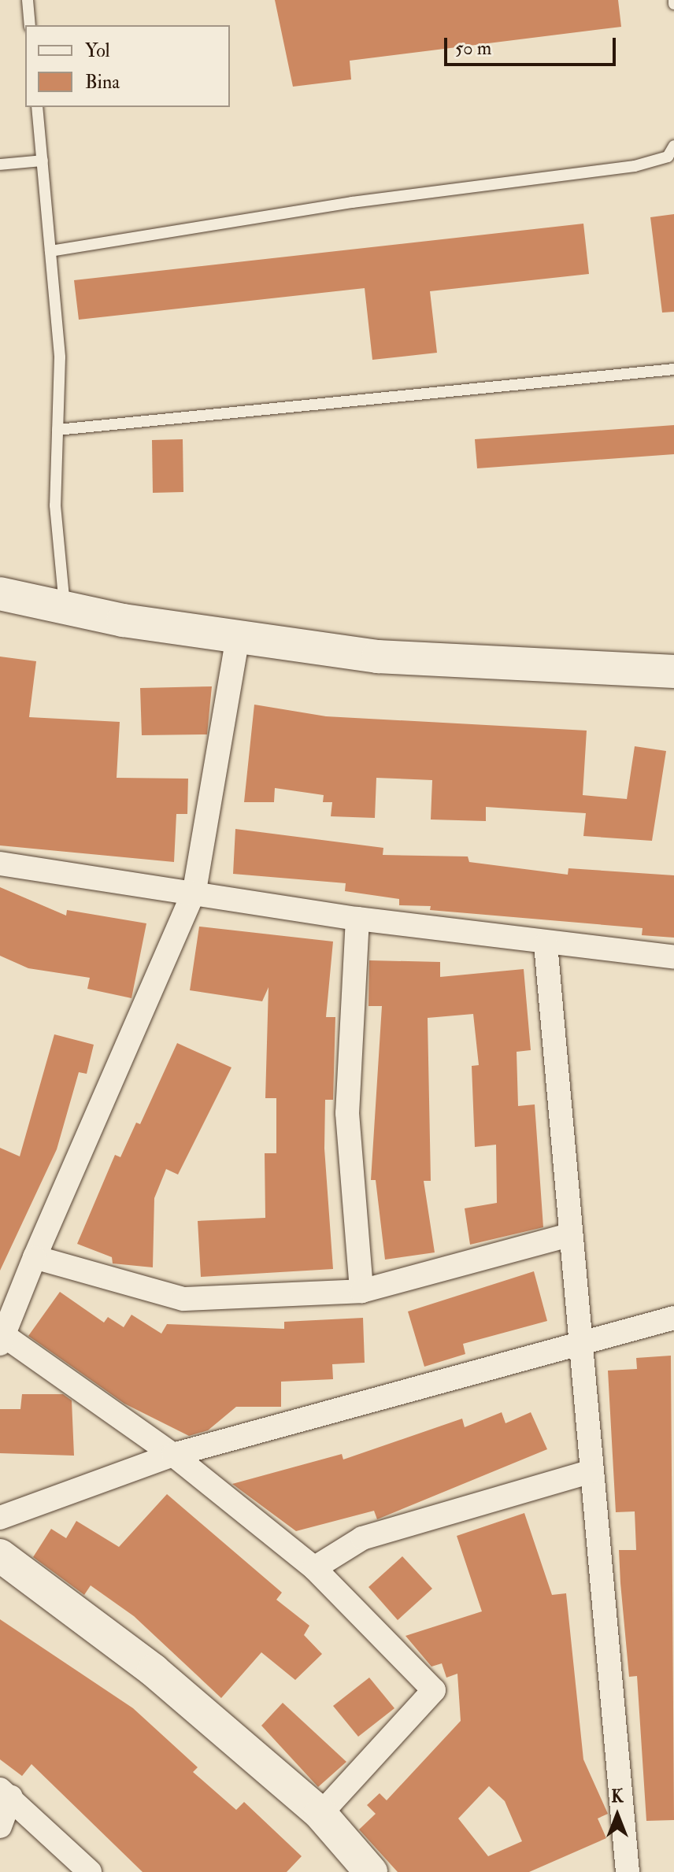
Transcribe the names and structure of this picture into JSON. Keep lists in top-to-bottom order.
{
  "legend": ["Yol", "Bina"],
  "scale_bar": "50 m",
  "north": "top"
}
